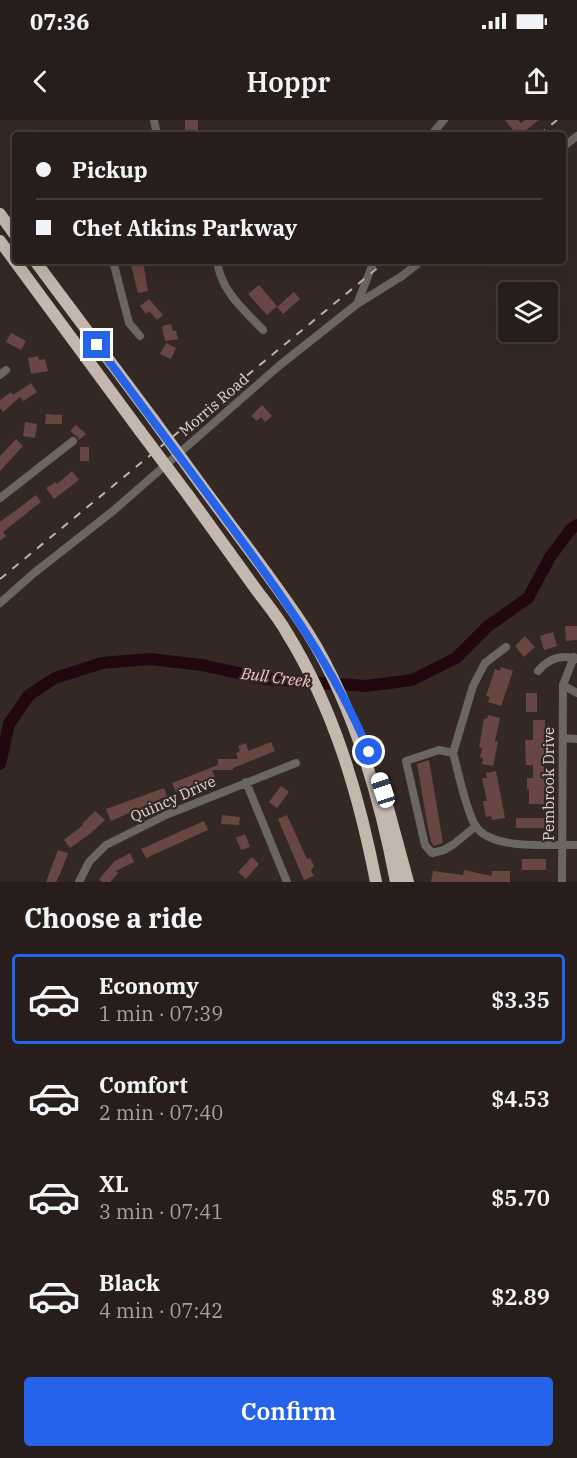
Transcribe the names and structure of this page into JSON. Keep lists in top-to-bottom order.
{
  "streets": {
    "street": ["Morris Road", "Pembrook Drive", "Quincy Drive"]
  },
  "water": ["Bull Creek"],
  "page": {
    "status": "07:36",
    "header": "Hoppr",
    "banner": ["Pickup", "Chet Atkins Parkway"],
    "heading": "Choose a ride",
    "list": [
      {
        "name": "Economy",
        "note": "1 min · 07:39",
        "value": "$3.35"
      },
      {
        "name": "Comfort",
        "note": "2 min · 07:40",
        "value": "$4.53"
      },
      {
        "name": "XL",
        "note": "3 min · 07:41",
        "value": "$5.70"
      },
      {
        "name": "Black",
        "note": "4 min · 07:42",
        "value": "$2.89"
      }
    ],
    "buttons": "Confirm"
  }
}
